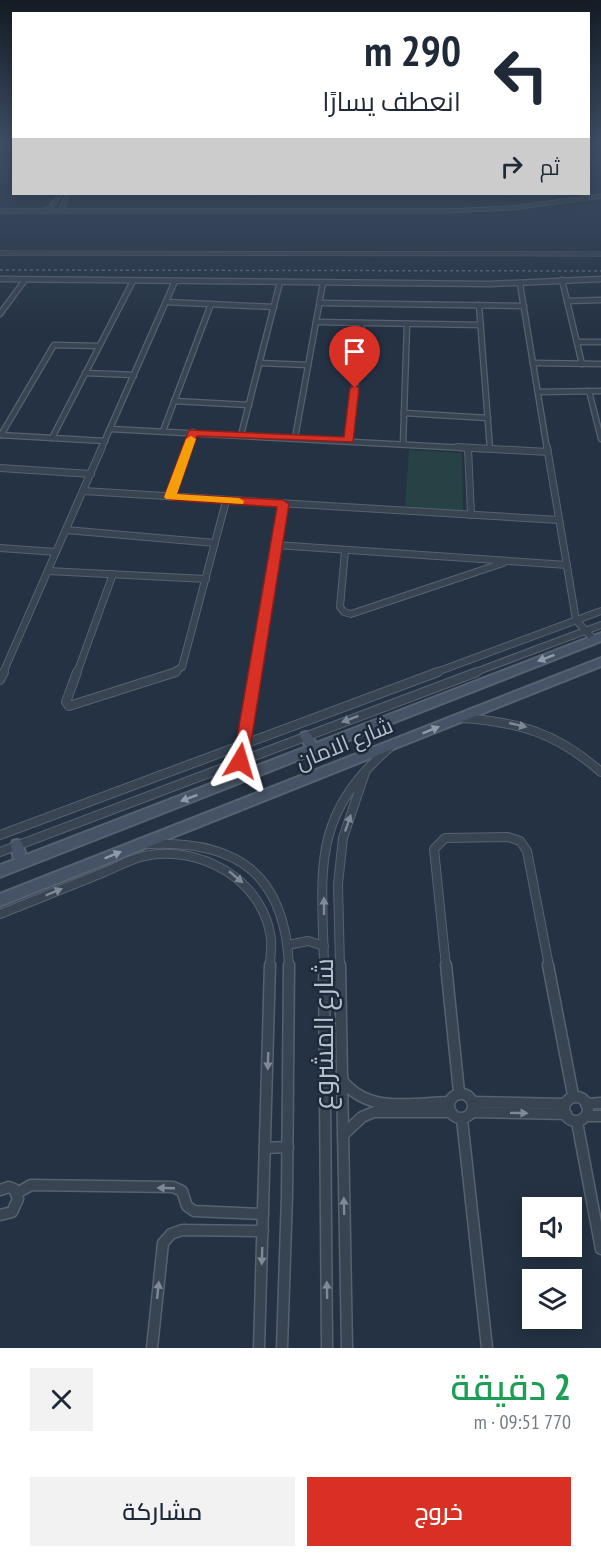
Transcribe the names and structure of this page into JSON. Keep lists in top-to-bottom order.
{
  "streets": {
    "street": ["شارع الامان", "شارع المشروع"]
  },
  "crossings": [
    ["شارع الامان", "شارع المشروع"]
  ],
  "page": {
    "turn": ["290 m", "انعطف يسارًا"],
    "then": "ثم",
    "heading": ["2 دقيقة", "770 m · 09:51"],
    "buttons": ["خروج", "مشاركة"]
  }
}
